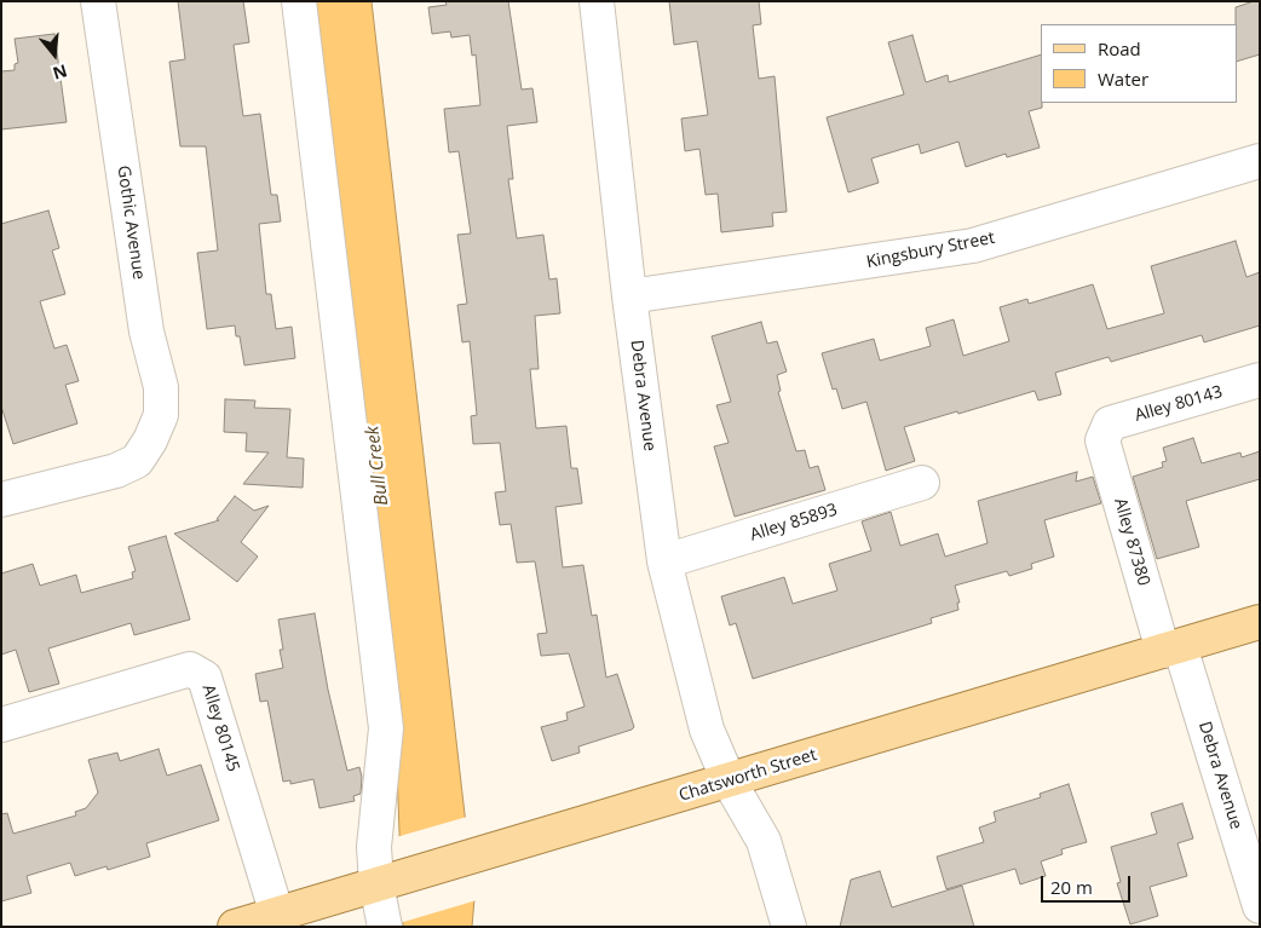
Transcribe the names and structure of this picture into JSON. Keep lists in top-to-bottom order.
{
  "streets": {
    "main road": ["Chatsworth Street"],
    "street": [
      "Gothic Avenue",
      "Kingsbury Street",
      "Debra Avenue",
      "Alley 80143",
      "Alley 85893",
      "Alley 87380",
      "Alley 80145"
    ]
  },
  "crossings": [
    ["Kingsbury Street", "Debra Avenue"],
    ["Debra Avenue", "Alley 85893"],
    ["Debra Avenue", "Alley 87380"],
    ["Debra Avenue", "Chatsworth Street"],
    ["Alley 80143", "Alley 87380"],
    ["Alley 87380", "Chatsworth Street"],
    ["Alley 80145", "Chatsworth Street"]
  ],
  "water": ["Bull Creek"],
  "legend": ["Road", "Water"],
  "scale_bar": "20 m",
  "north": "bottom"
}
